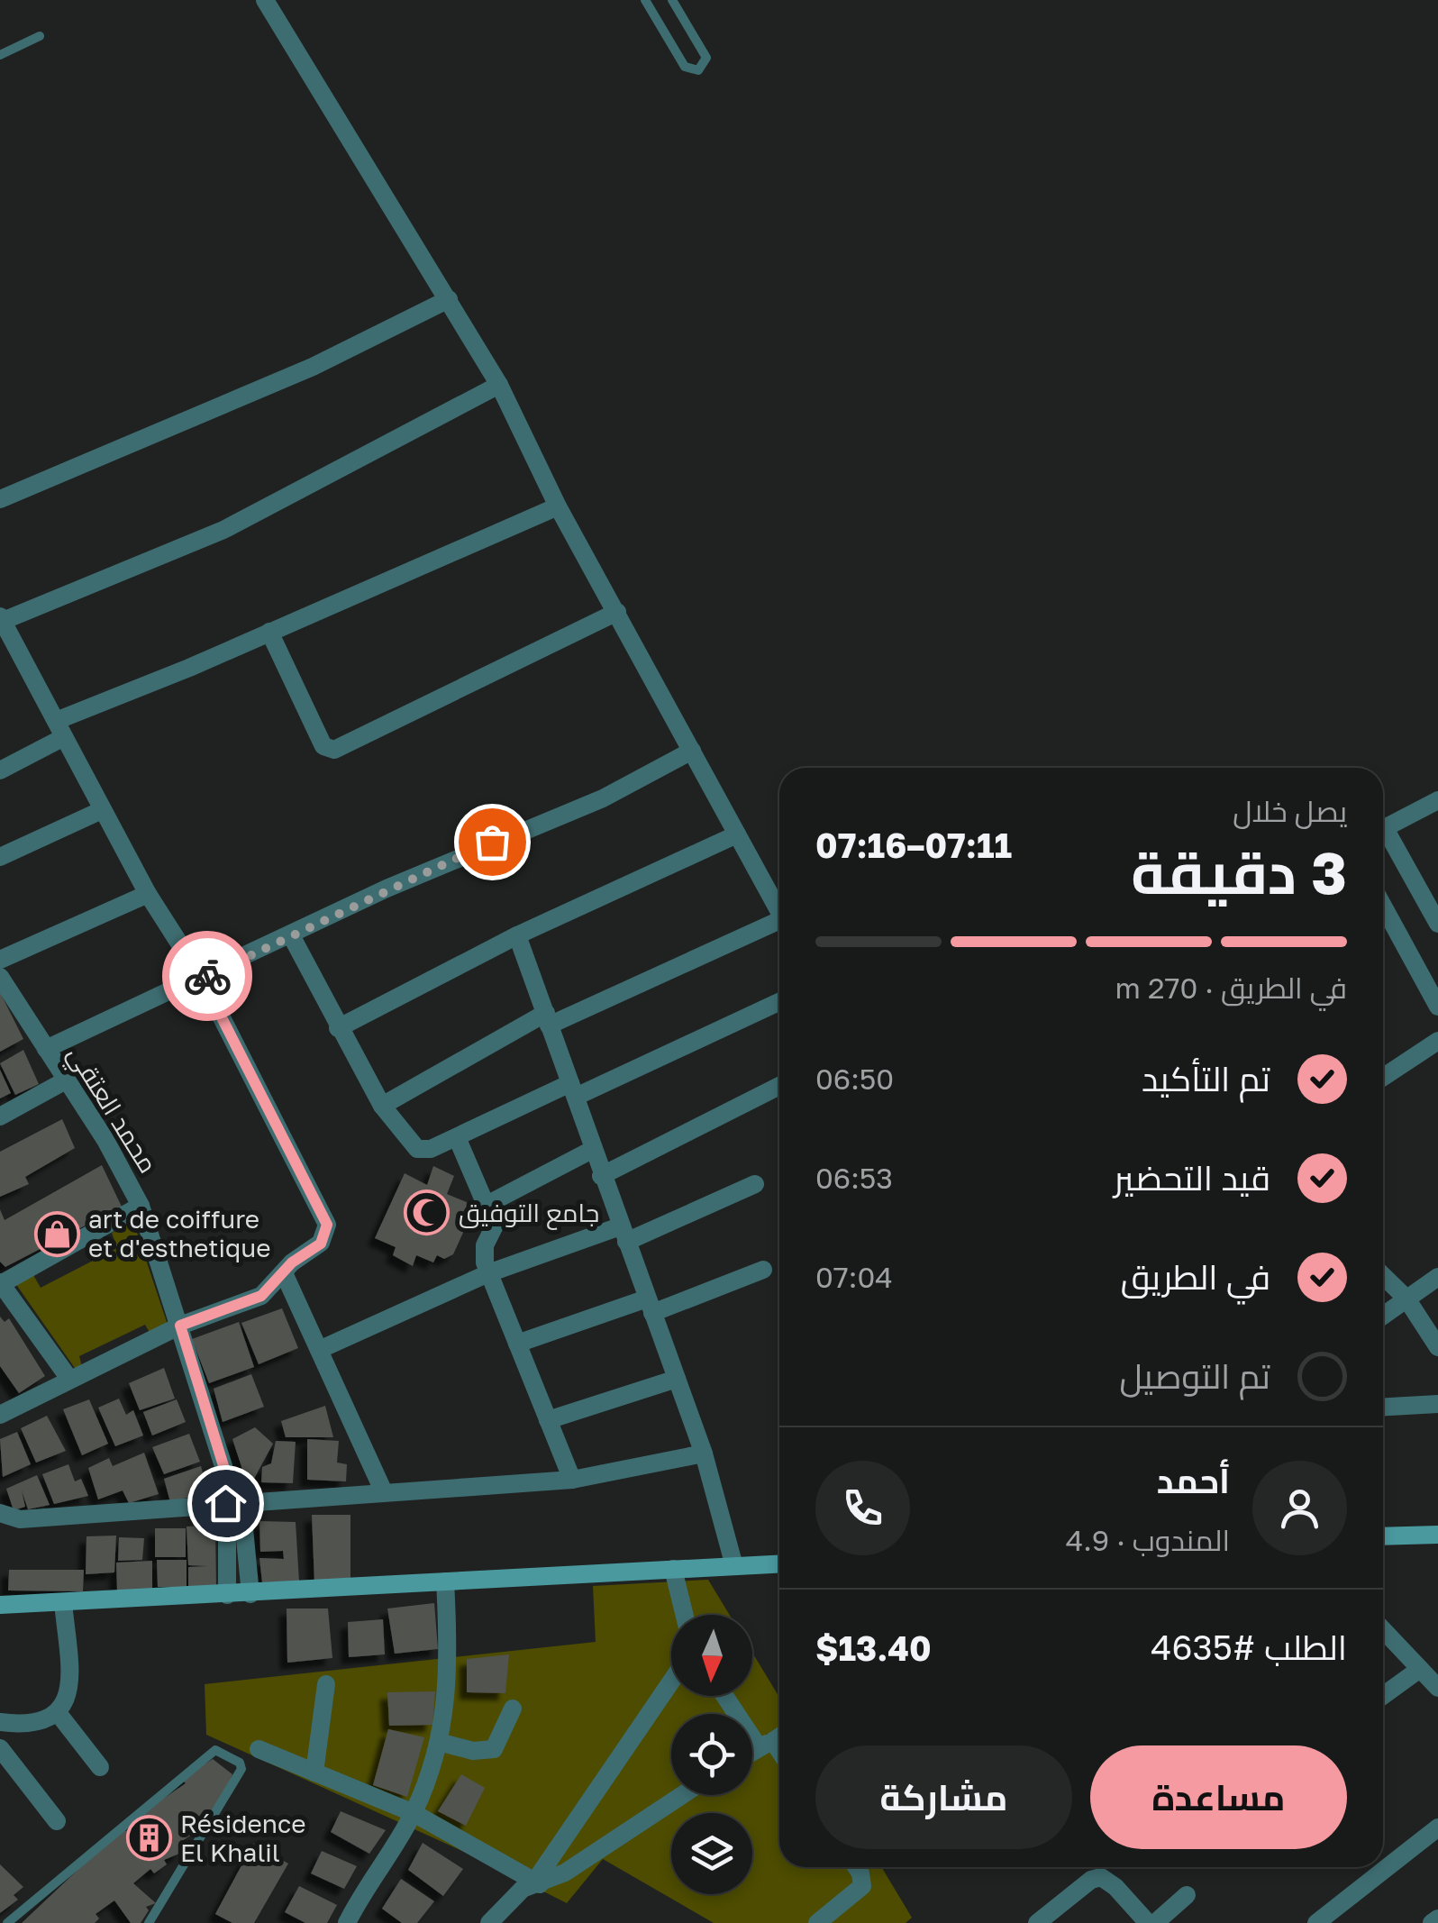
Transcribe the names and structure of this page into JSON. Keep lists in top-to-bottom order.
{
  "streets": {
    "street": ["محمد العتقي"]
  },
  "places": {
    "mosque": ["جامع التوفيق"],
    "shop": ["art de coiffure et d'esthetique"],
    "building": ["Résidence El Khalil"]
  },
  "north": "bottom",
  "page": {
    "heading": ["3 دقيقة", "يصل خلال", "07:11–07:16"],
    "panel": [
      "أحمد",
      "المندوب · 4.9",
      "الطلب #4635",
      "$13.40"
    ],
    "bar": "في الطريق · 270 m",
    "list": [
      ["تم التأكيد", "06:50"],
      ["قيد التحضير", "06:53"],
      ["في الطريق", "07:04"],
      "تم التوصيل"
    ],
    "buttons": ["مساعدة", "مشاركة"]
  }
}
